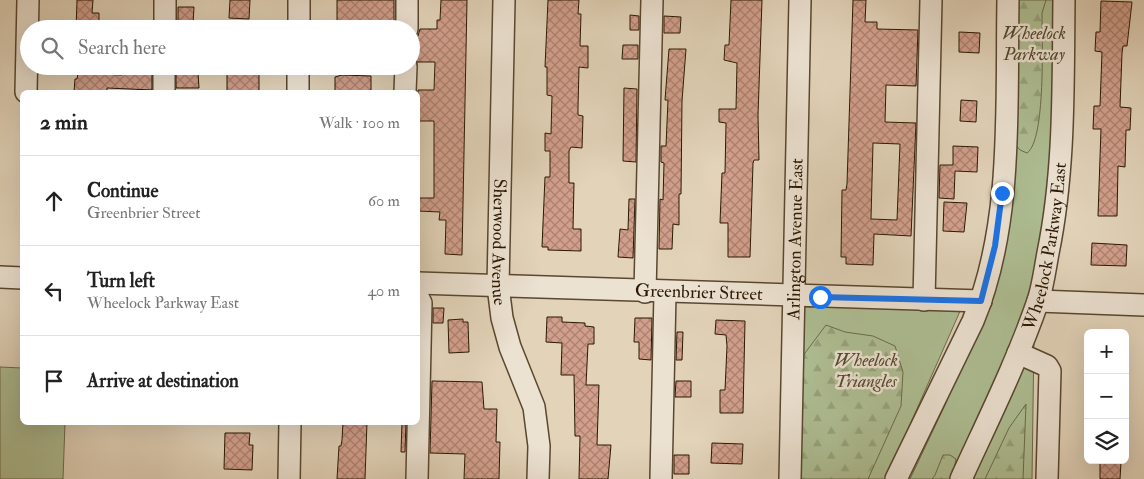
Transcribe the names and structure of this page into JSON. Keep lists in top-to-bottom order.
{
  "streets": {
    "street": [
      "Arlington Avenue East",
      "Sherwood Avenue",
      "Wheelock Parkway East",
      "Greenbrier Street"
    ]
  },
  "crossings": [
    ["Arlington Avenue East", "Greenbrier Street"],
    ["Sherwood Avenue", "Greenbrier Street"]
  ],
  "parks": ["Wheelock Parkway", "Wheelock Triangles"],
  "page": {
    "search": "Search here",
    "heading": ["2 min", "Walk · 100 m"],
    "list": [
      ["Continue", "Greenbrier Street", "60 m"],
      ["Turn left", "Wheelock Parkway East", "40 m"],
      "Arrive at destination"
    ],
    "map_buttons": ["+", "−"]
  }
}
